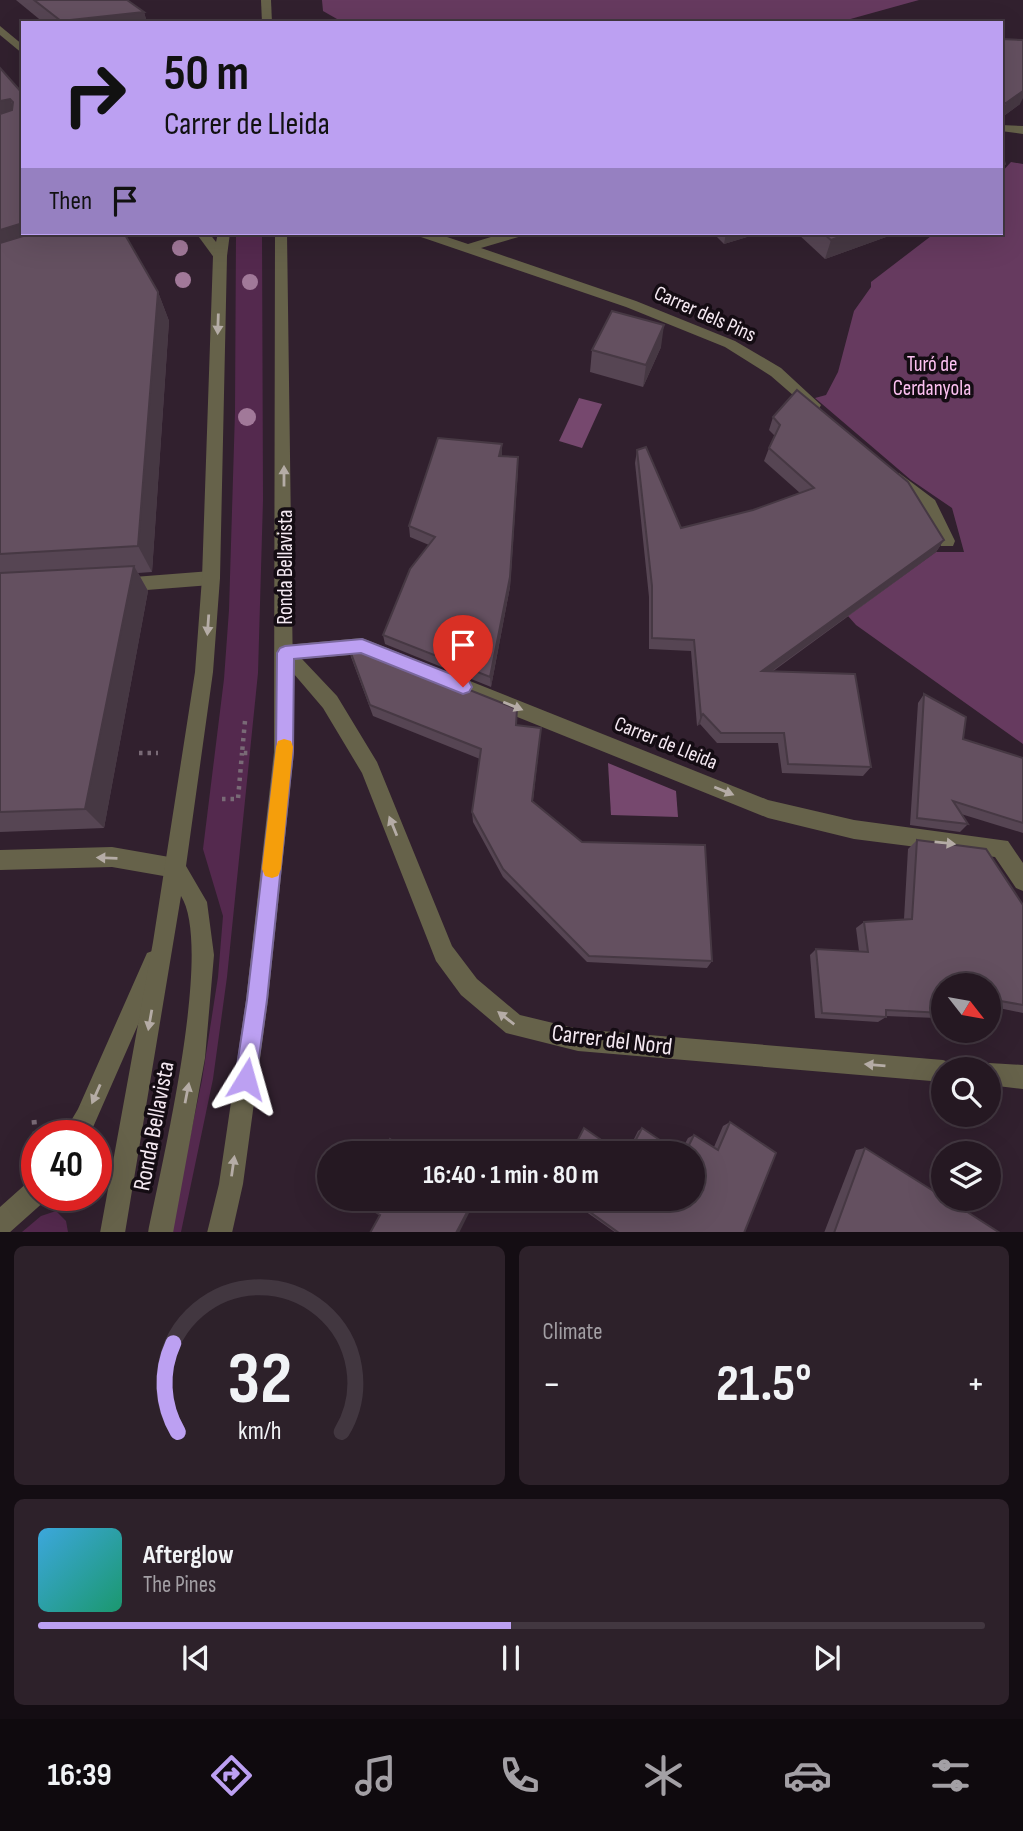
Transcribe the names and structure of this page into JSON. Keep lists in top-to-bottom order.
{
  "streets": {
    "street": [
      "Carrer dels Pins",
      "Ronda Bellavista",
      "Carrer de Lleida",
      "Carrer del Nord"
    ]
  },
  "crossings": [
    ["Ronda Bellavista", "Carrer de Lleida"],
    ["Ronda Bellavista", "Carrer del Nord"],
    ["Carrer de Lleida", "Carrer del Nord"]
  ],
  "one_way": ["Carrer de Lleida", "Carrer del Nord"],
  "parks": ["Turó de Cerdanyola"],
  "north": "bottom right",
  "page": {
    "turn": ["50 m", "Carrer de Lleida"],
    "then": "Then",
    "limit": "40",
    "trip": "16:40 · 1 min · 80 m",
    "tile": "Climate",
    "heat": ["−", "21.5°", "+"],
    "song": ["Afterglow", "The Pines"],
    "tabs": "16:39",
    "gauge": ["32", "km/h"]
  }
}
